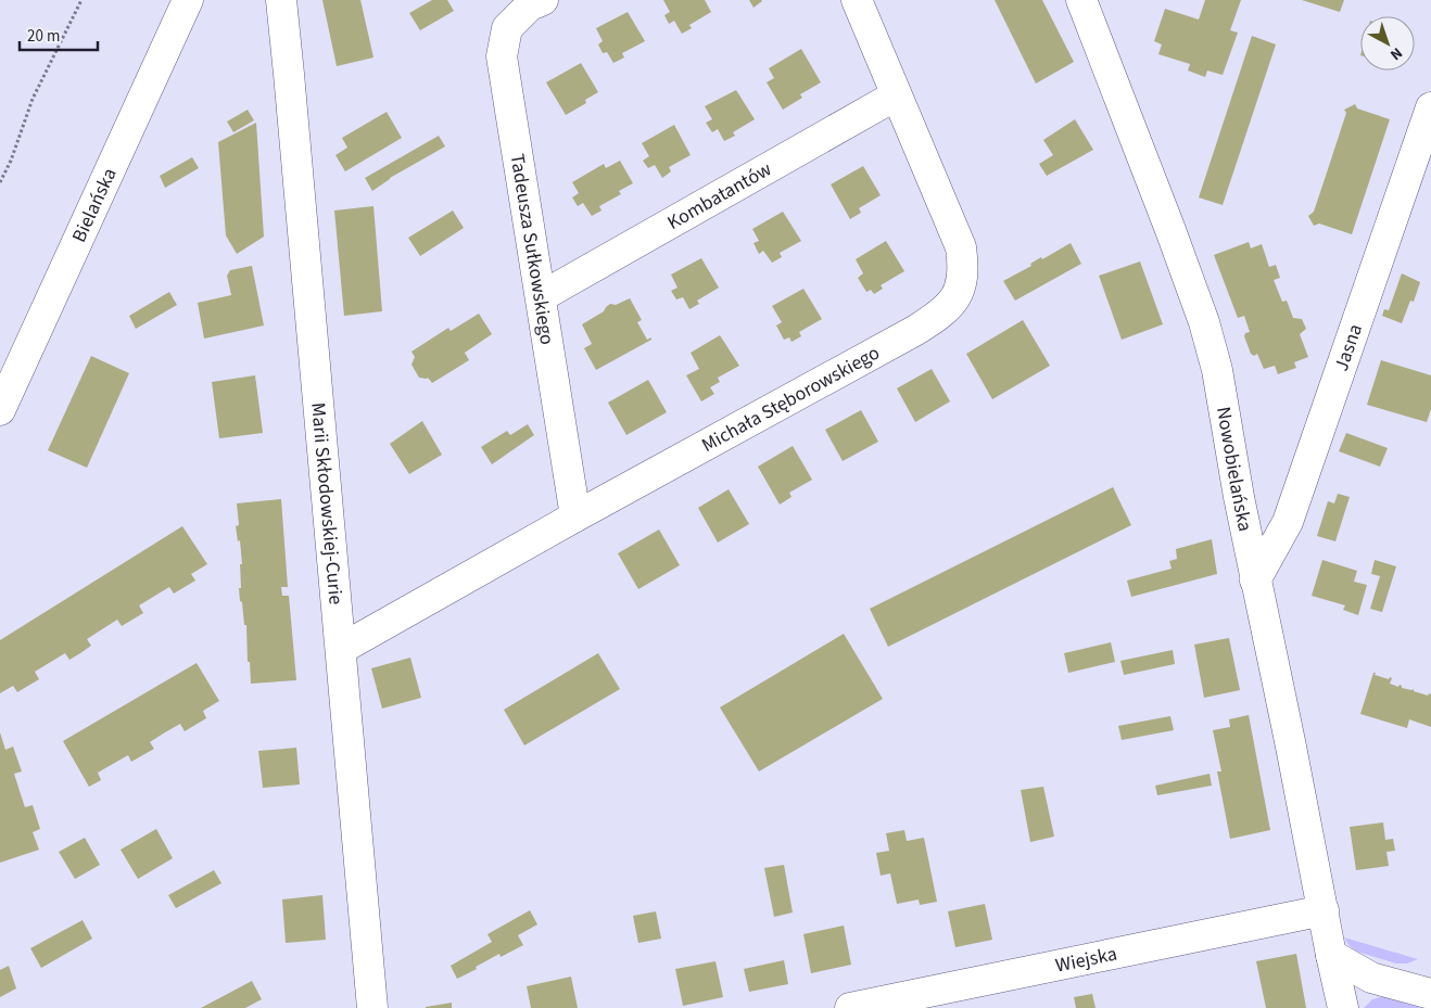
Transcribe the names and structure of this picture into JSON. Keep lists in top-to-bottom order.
{
  "streets": {
    "street": [
      "Kombatantów",
      "Bielańska",
      "Tadeusza Sułkowskiego",
      "Jasna",
      "Michała Stęborowskiego",
      "Nowobielańska",
      "Marii Skłodowskiej-Curie",
      "Wiejska"
    ]
  },
  "crossings": [
    ["Kombatantów", "Tadeusza Sułkowskiego"],
    ["Kombatantów", "Michała Stęborowskiego"],
    ["Tadeusza Sułkowskiego", "Michała Stęborowskiego"],
    ["Jasna", "Nowobielańska"],
    ["Michała Stęborowskiego", "Marii Skłodowskiej-Curie"],
    ["Nowobielańska", "Wiejska"]
  ],
  "scale_bar": "20 m",
  "north": "bottom right"
}
